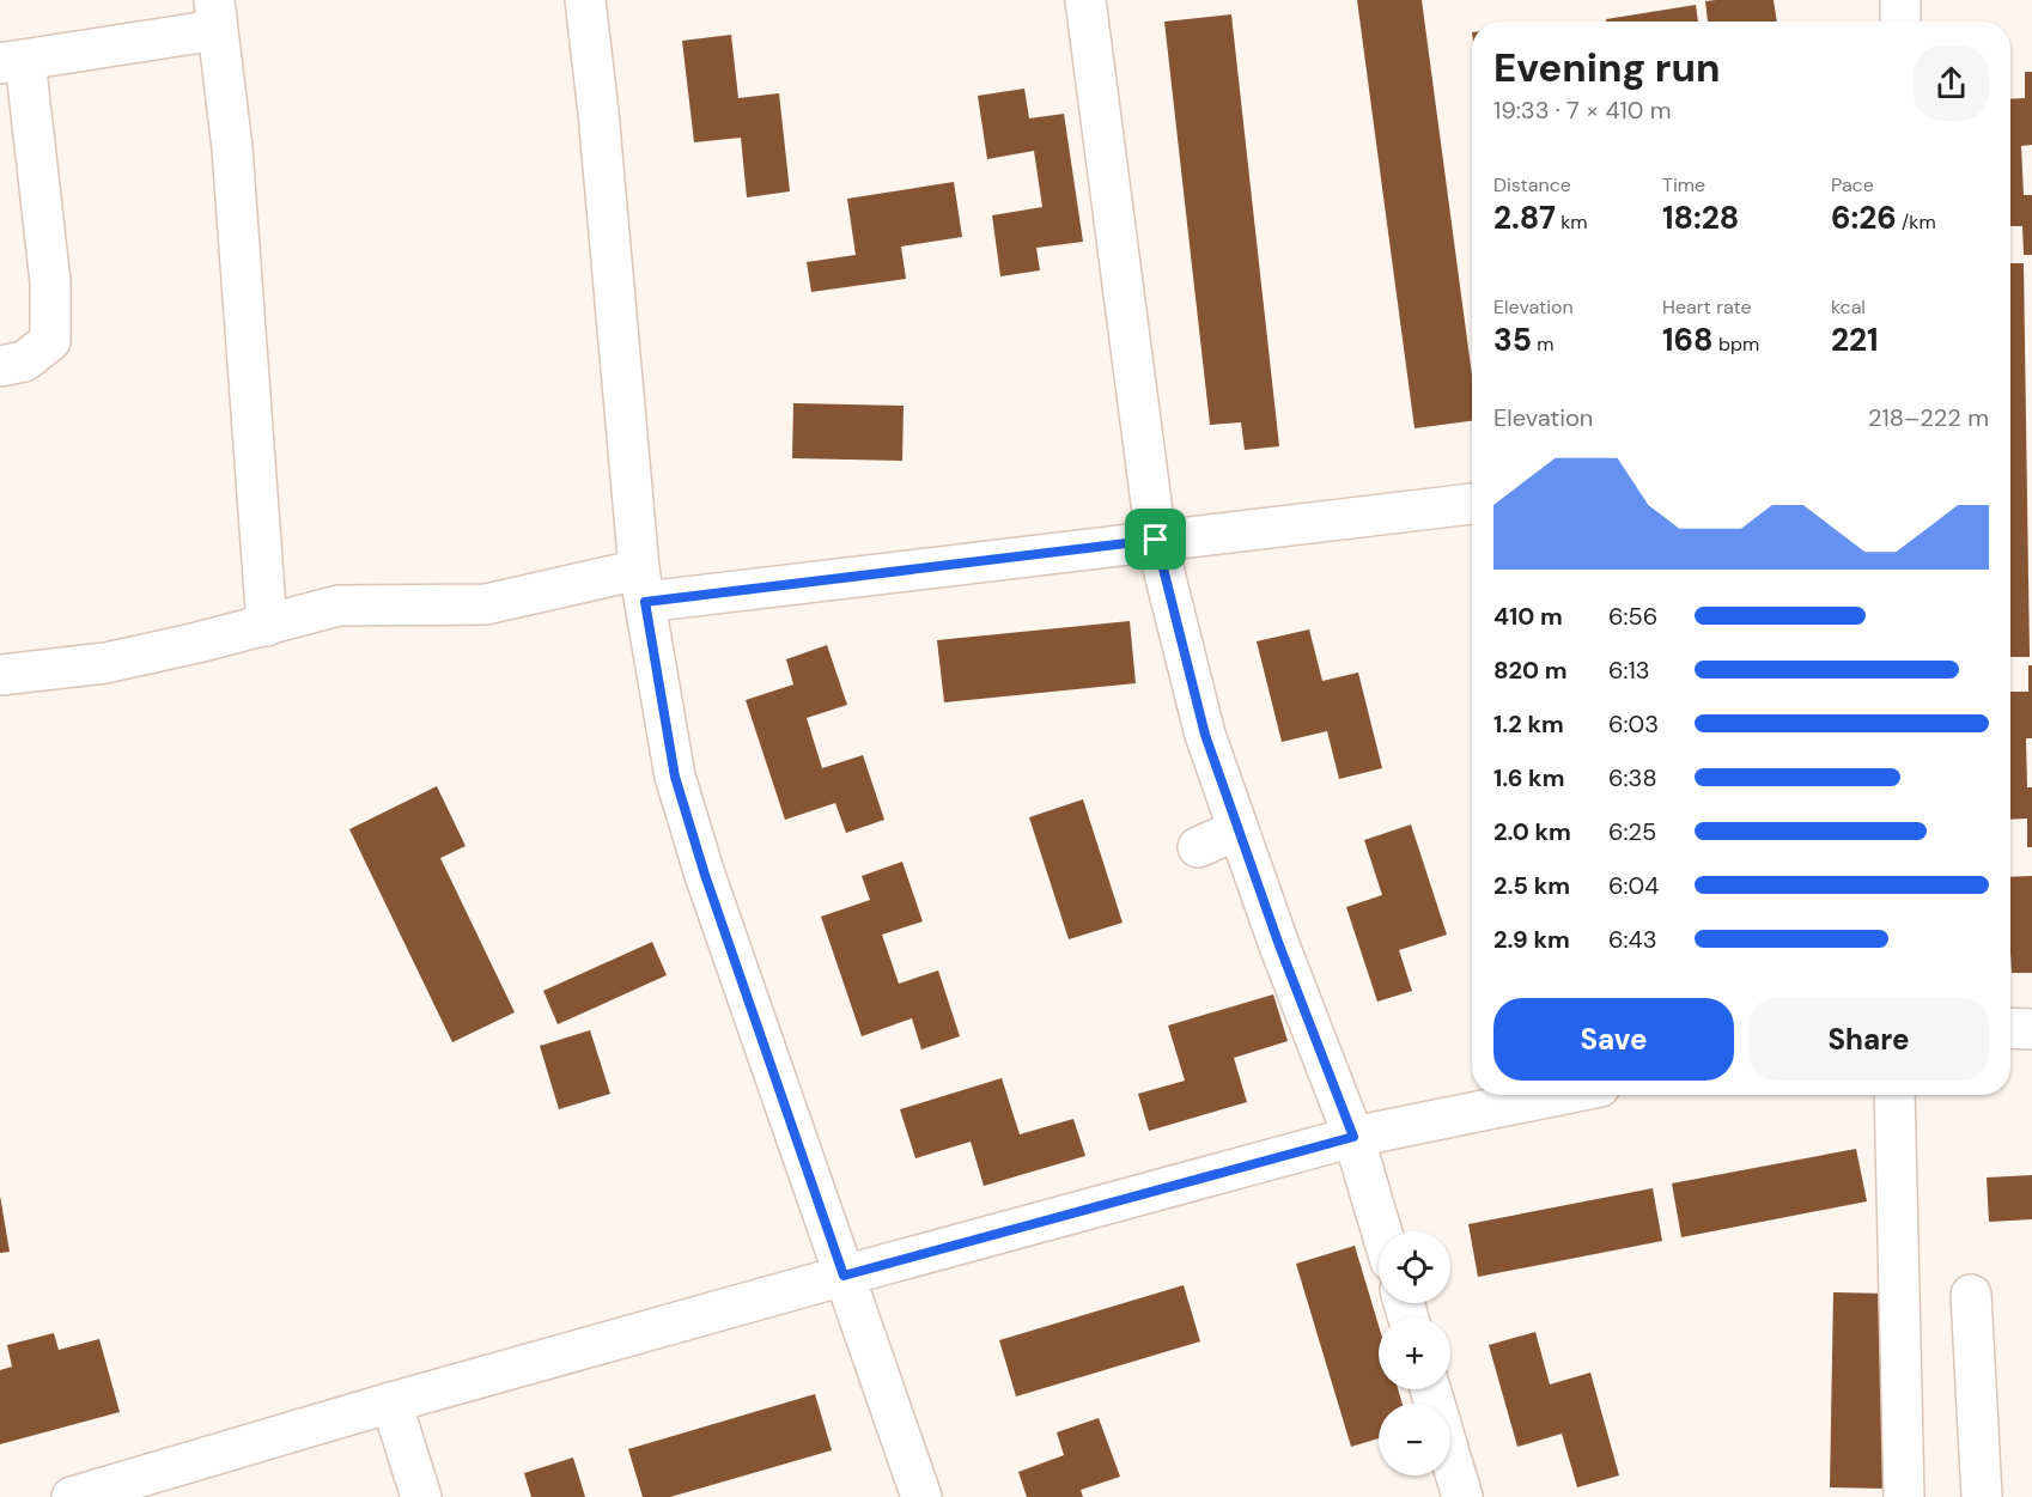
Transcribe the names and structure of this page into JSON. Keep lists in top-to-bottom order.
{
  "page": {
    "heading": ["Evening run", "19:33 · 7 × 410 m"],
    "stats": [
      ["Distance", "2.87 km"],
      ["Time", "18:28"],
      ["Pace", "6:26 /km"],
      ["Elevation", "35 m"],
      ["Heart rate", "168 bpm"],
      ["kcal", "221"]
    ],
    "chart": ["Elevation", "218–222 m"],
    "list": [
      {
        "name": "410 m",
        "note": "6:56"
      },
      {
        "name": "820 m",
        "note": "6:13"
      },
      {
        "name": "1.2 km",
        "note": "6:03"
      },
      {
        "name": "1.6 km",
        "note": "6:38"
      },
      {
        "name": "2.0 km",
        "note": "6:25"
      },
      {
        "name": "2.5 km",
        "note": "6:04"
      },
      {
        "name": "2.9 km",
        "note": "6:43"
      }
    ],
    "buttons": ["Save", "Share"],
    "map_buttons": ["+", "−"]
  }
}
